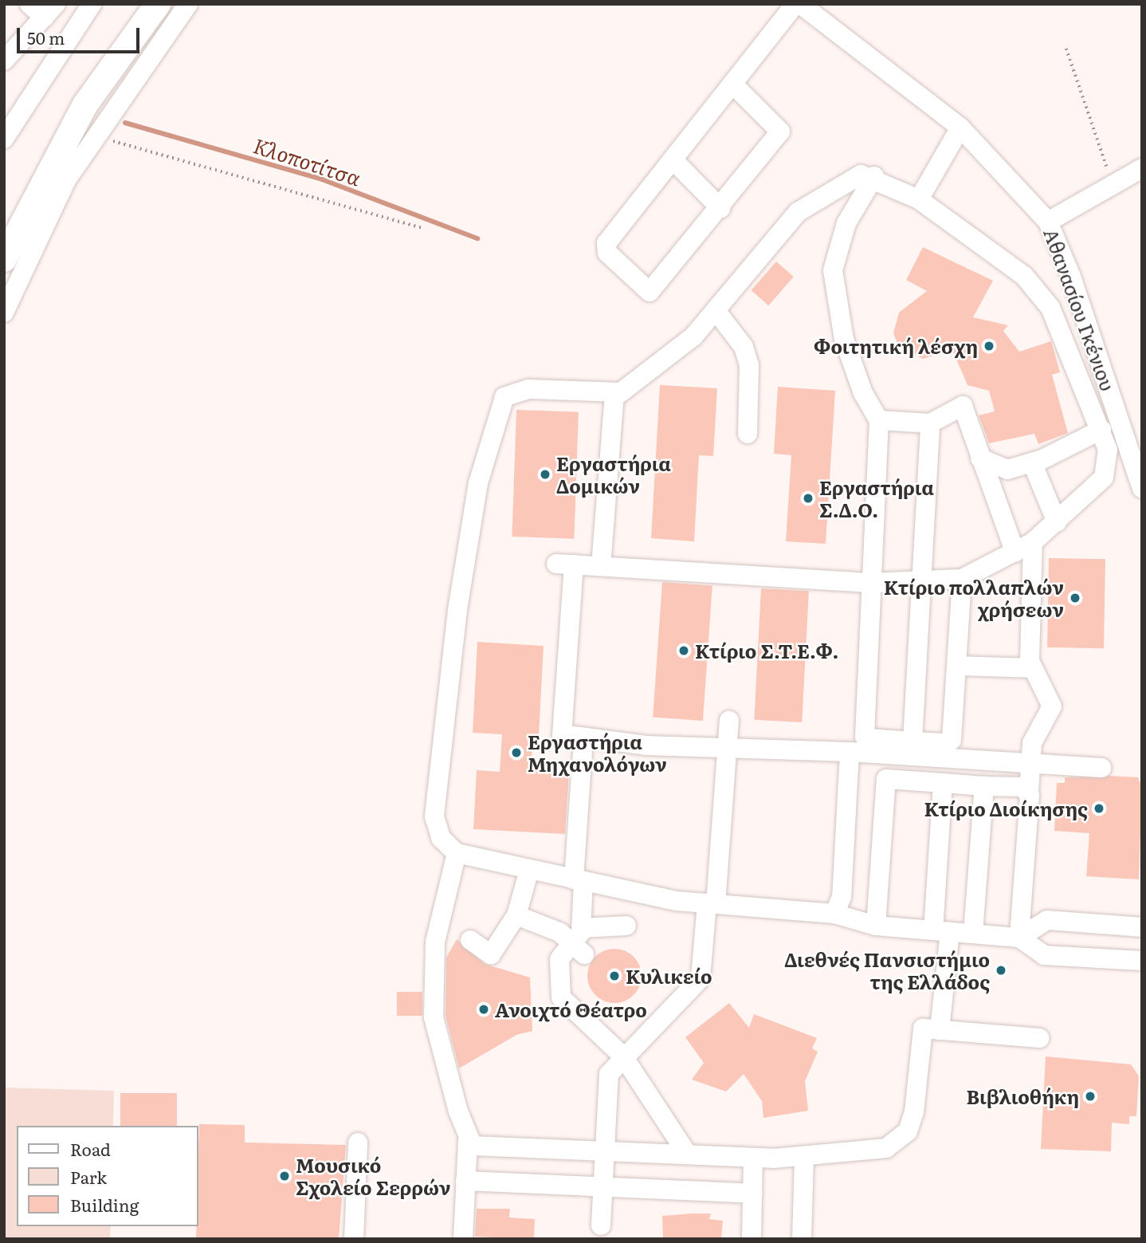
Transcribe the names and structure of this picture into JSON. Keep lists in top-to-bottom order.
{
  "streets": {
    "street": ["Αθανασίου Γκένιου"]
  },
  "water": ["Κλοποτίτσα"],
  "places": [
    "Φοιτητική λέσχη",
    "Εργαστήρια Δομικών",
    "Εργαστήρια Σ.Δ.Ο.",
    "Κτίριο πολλαπλών χρήσεων",
    "Κτίριο Σ.Τ.Ε.Φ.",
    "Εργαστήρια Μηχανολόγων",
    "Κτίριο Διοίκησης",
    "Διεθνές Πανσιστήμιο της Ελλάδος",
    "Κυλικείο",
    "Ανοιχτό Θέατρο",
    "Βιβλιοθήκη",
    "Μουσικό Σχολείο Σερρών"
  ],
  "legend": ["Road", "Park", "Building"],
  "scale_bar": "50 m"
}
